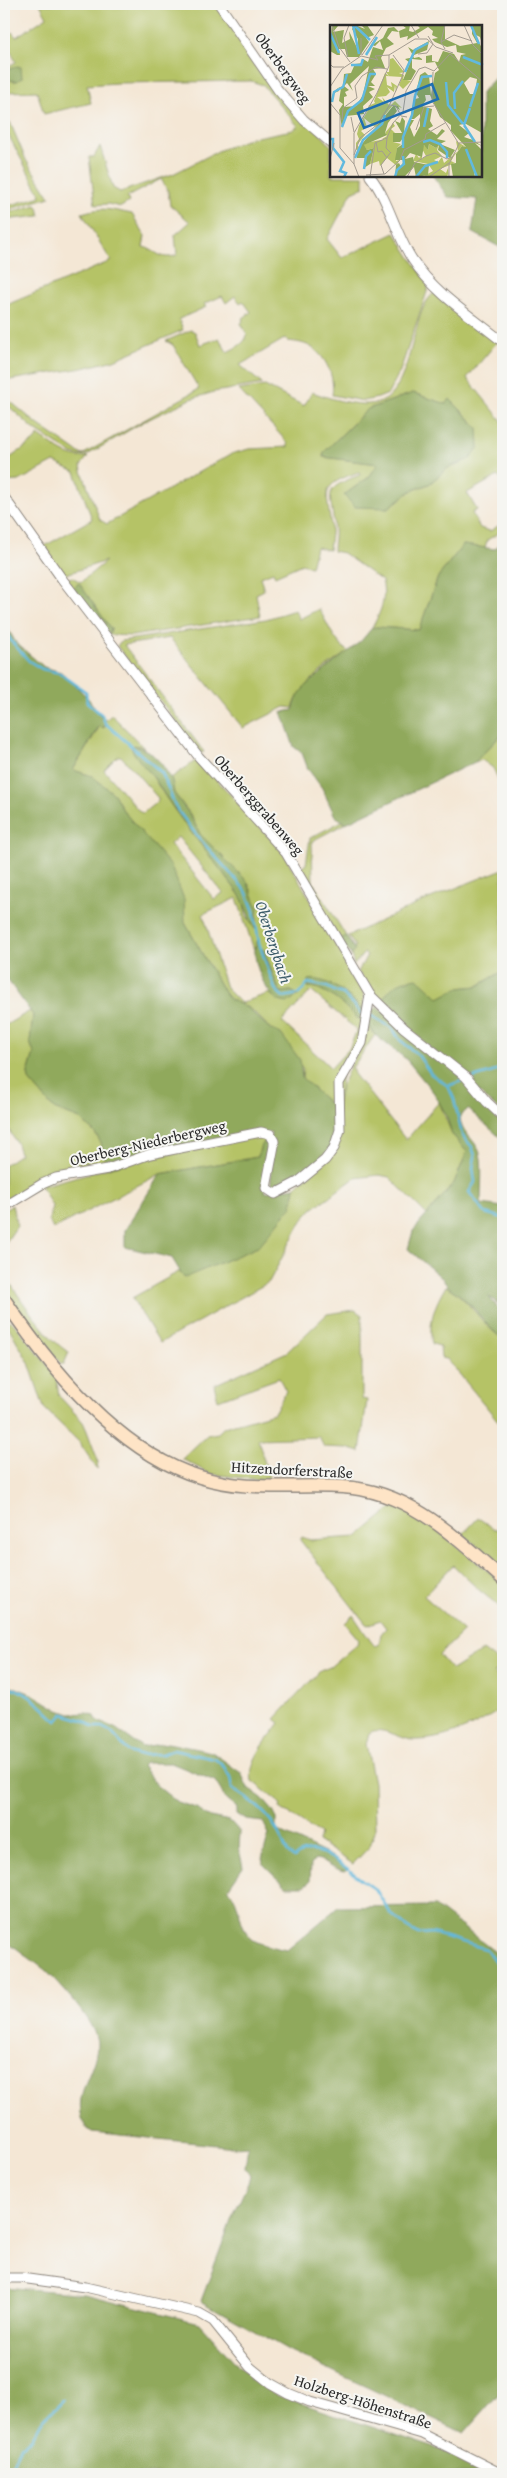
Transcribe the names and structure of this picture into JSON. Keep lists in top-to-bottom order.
{
  "streets": {
    "main road": ["Hitzendorferstraße"],
    "street": [
      "Oberbergweg",
      "Oberberggrabenweg",
      "Oberberg-Niederbergweg",
      "Holzberg-Höhenstraße"
    ]
  },
  "crossings": [
    ["Oberberggrabenweg", "Oberberg-Niederbergweg"]
  ],
  "water": ["Oberbergbach"]
}
